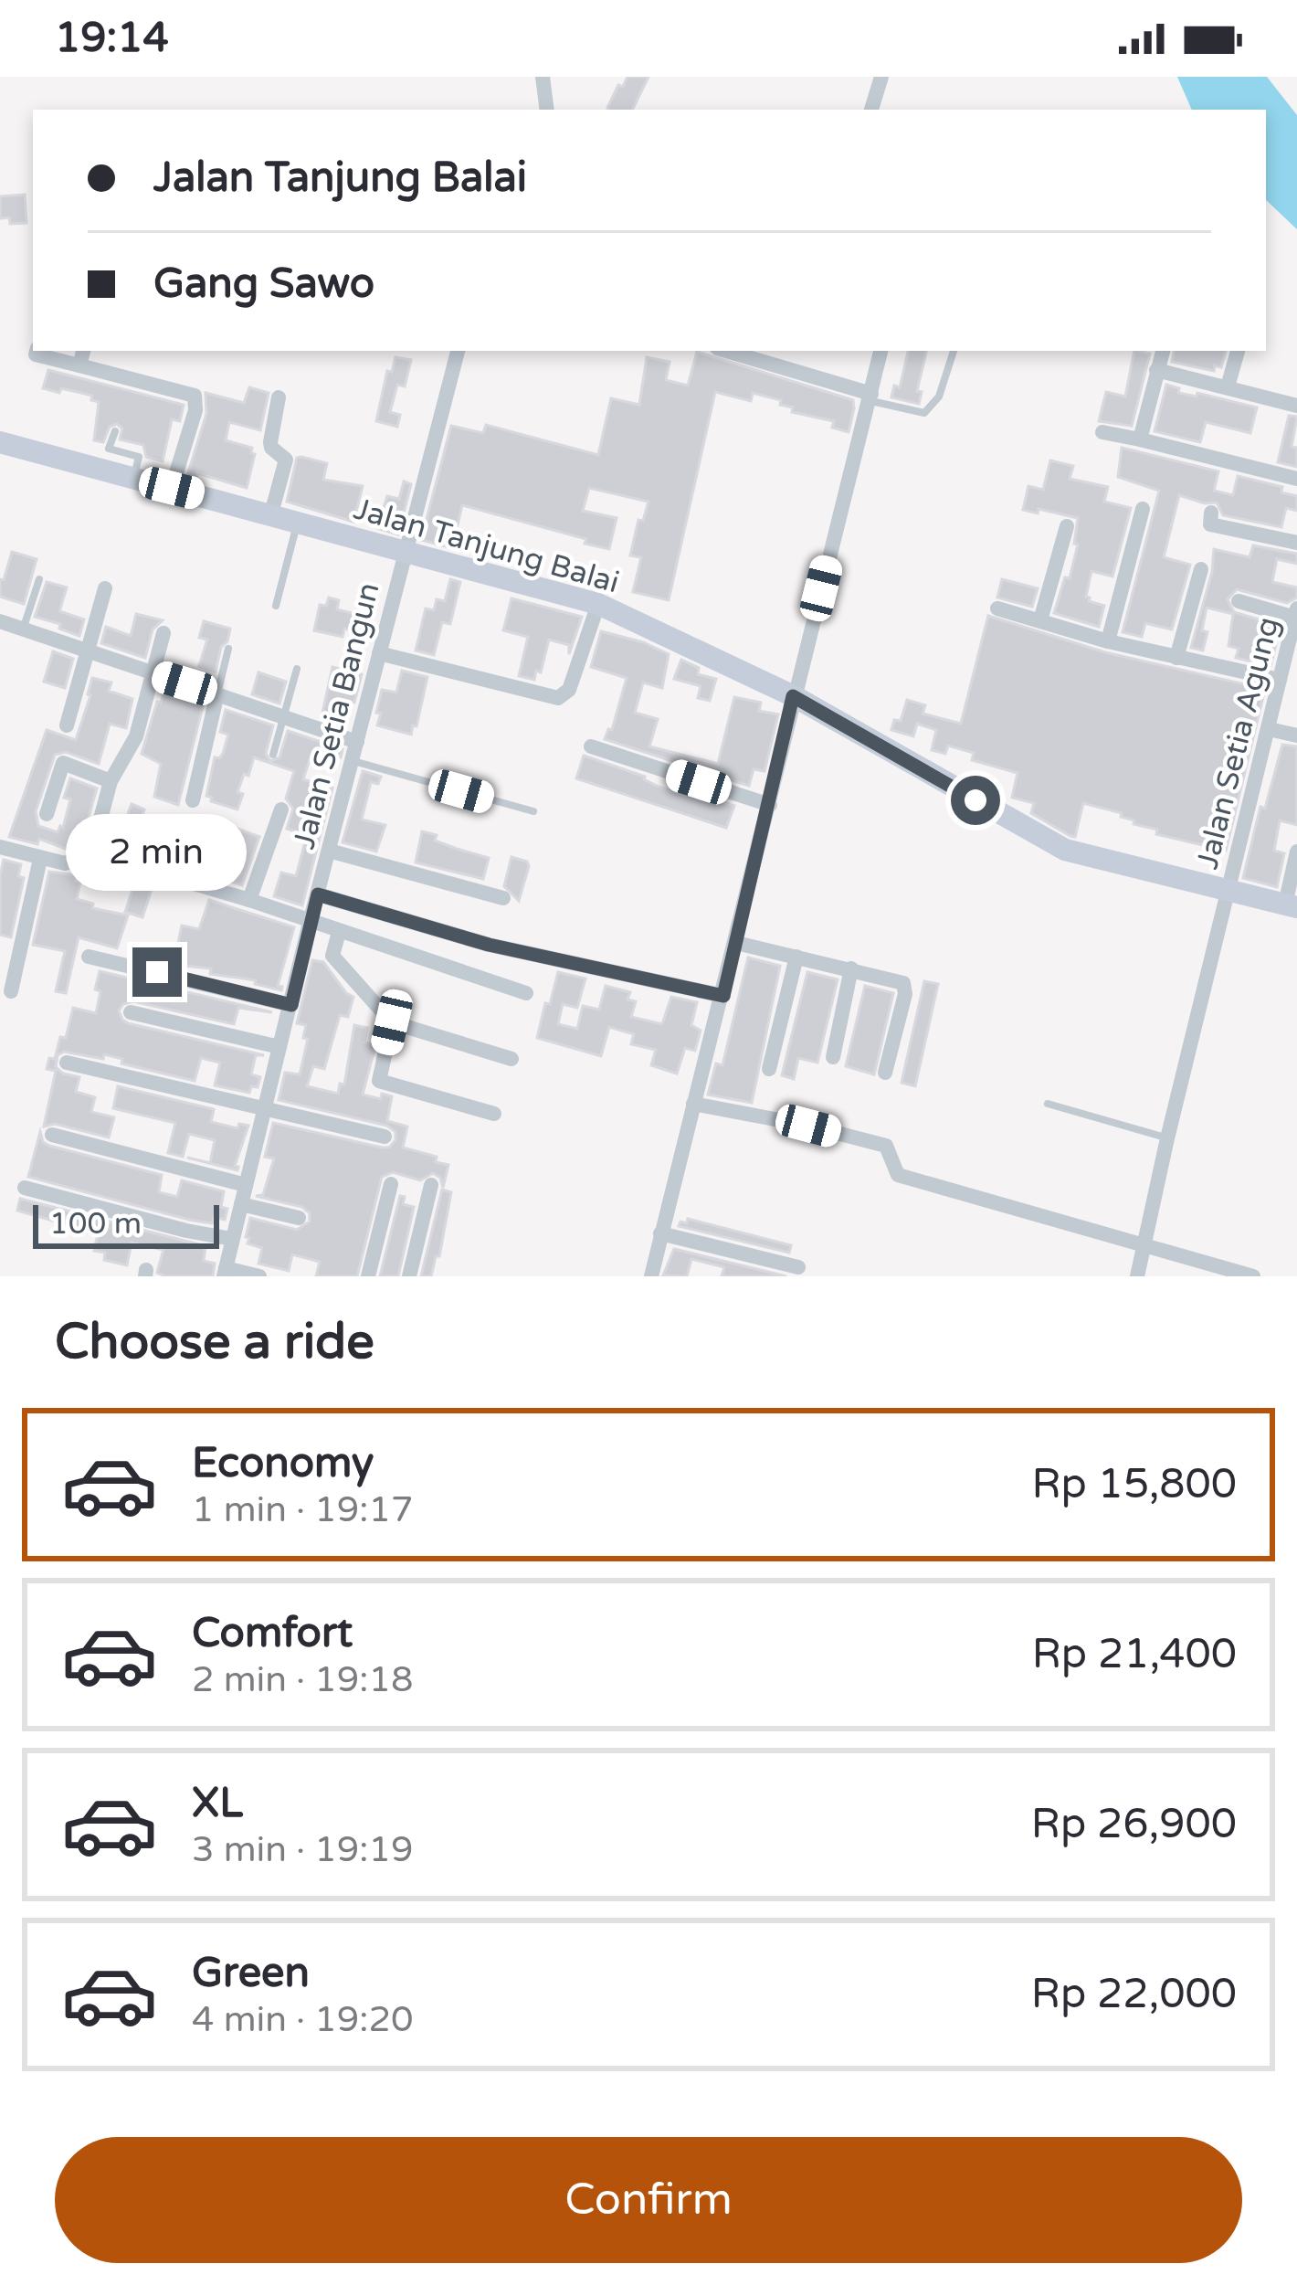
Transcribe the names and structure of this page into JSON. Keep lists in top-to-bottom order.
{
  "streets": {
    "street": ["Jalan Tanjung Balai", "Jalan Setia Bangun", "Jalan Setia Agung"]
  },
  "crossings": [
    ["Jalan Tanjung Balai", "Jalan Setia Bangun"],
    ["Jalan Tanjung Balai", "Jalan Setia Agung"]
  ],
  "scale_bar": "100 m",
  "page": {
    "status": "19:14",
    "banner": ["Jalan Tanjung Balai", "Gang Sawo"],
    "bubble": "2 min",
    "scale": "100 m",
    "heading": "Choose a ride",
    "list": [
      {
        "name": "Economy",
        "note": "1 min · 19:17",
        "value": "Rp 15,800"
      },
      {
        "name": "Comfort",
        "note": "2 min · 19:18",
        "value": "Rp 21,400"
      },
      {
        "name": "XL",
        "note": "3 min · 19:19",
        "value": "Rp 26,900"
      },
      {
        "name": "Green",
        "note": "4 min · 19:20",
        "value": "Rp 22,000"
      }
    ],
    "buttons": "Confirm"
  }
}
